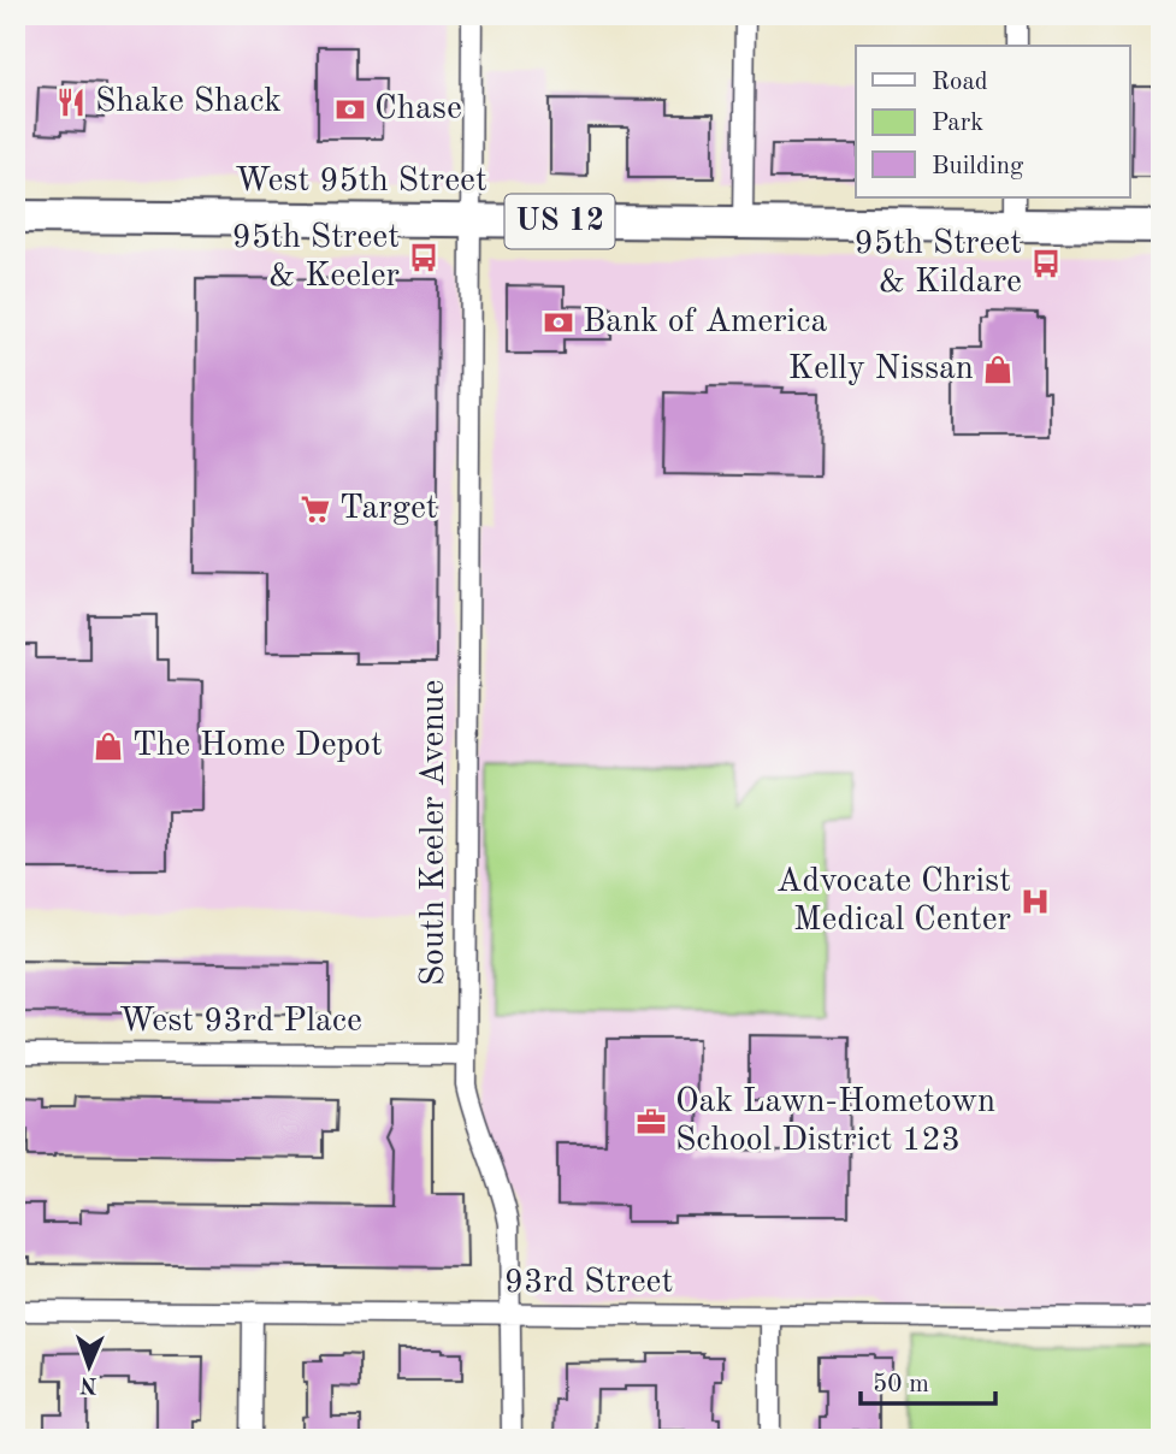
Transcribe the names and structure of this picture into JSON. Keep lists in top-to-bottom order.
{
  "streets": {
    "main road": ["West 95th Street", "US 12"],
    "street": ["South Keeler Avenue", "West 93rd Place", "93rd Street"]
  },
  "crossings": [
    ["West 95th Street", "South Keeler Avenue"],
    ["South Keeler Avenue", "West 93rd Place"],
    ["South Keeler Avenue", "93rd Street"]
  ],
  "places": {
    "restaurant": ["Shake Shack"],
    "bank": ["Chase", "Bank of America"],
    "bus stop": ["95th Street & Keeler", "95th Street & Kildare"],
    "shop": ["Kelly Nissan", "The Home Depot"],
    "supermarket": ["Target"],
    "hospital": ["Advocate Christ Medical Center"],
    "office": ["Oak Lawn-Hometown School District 123"]
  },
  "legend": ["Road", "Park", "Building"],
  "scale_bar": "50 m",
  "north": "bottom"
}
